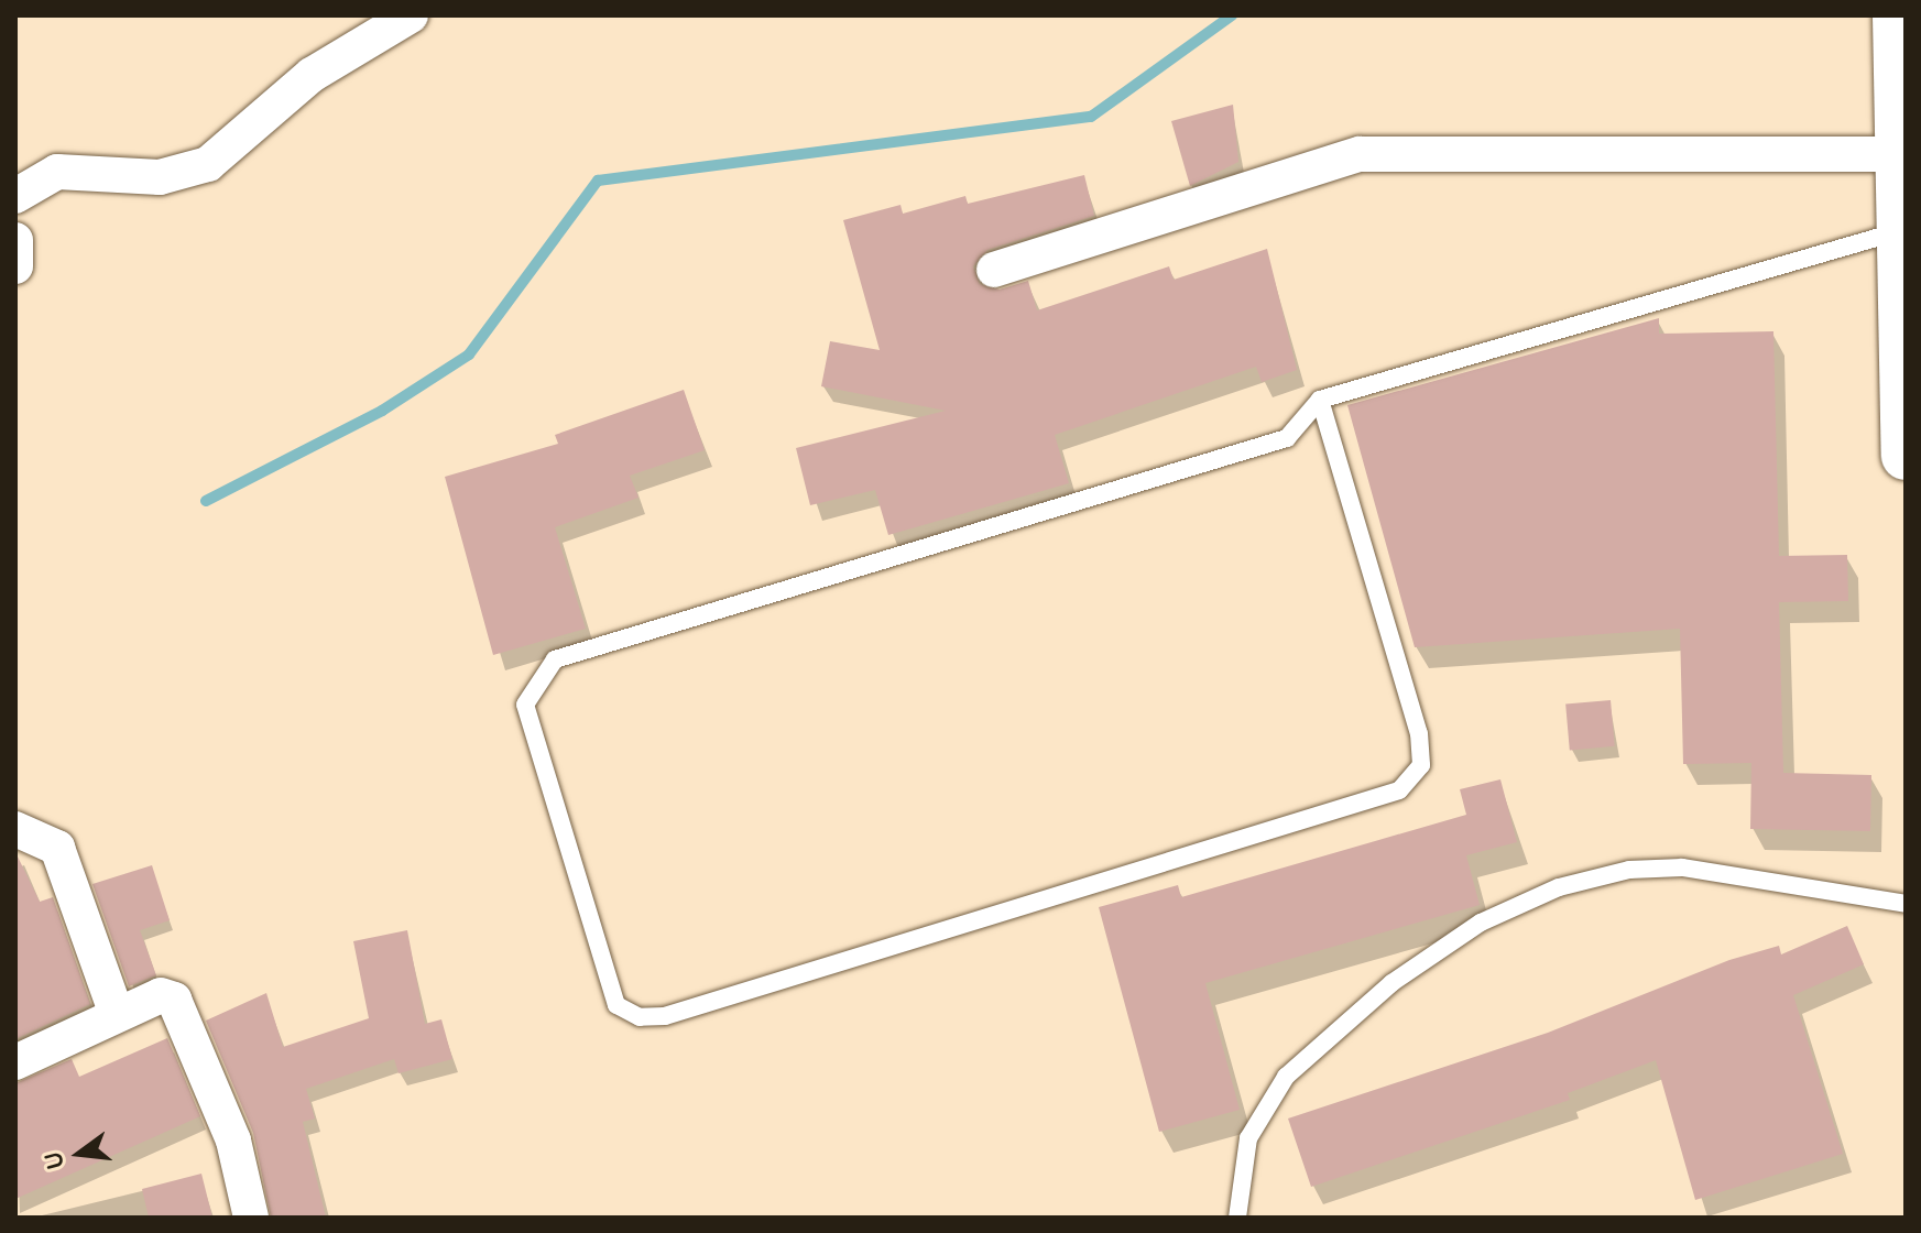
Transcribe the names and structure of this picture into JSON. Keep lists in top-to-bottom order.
{
  "north": "left"
}
